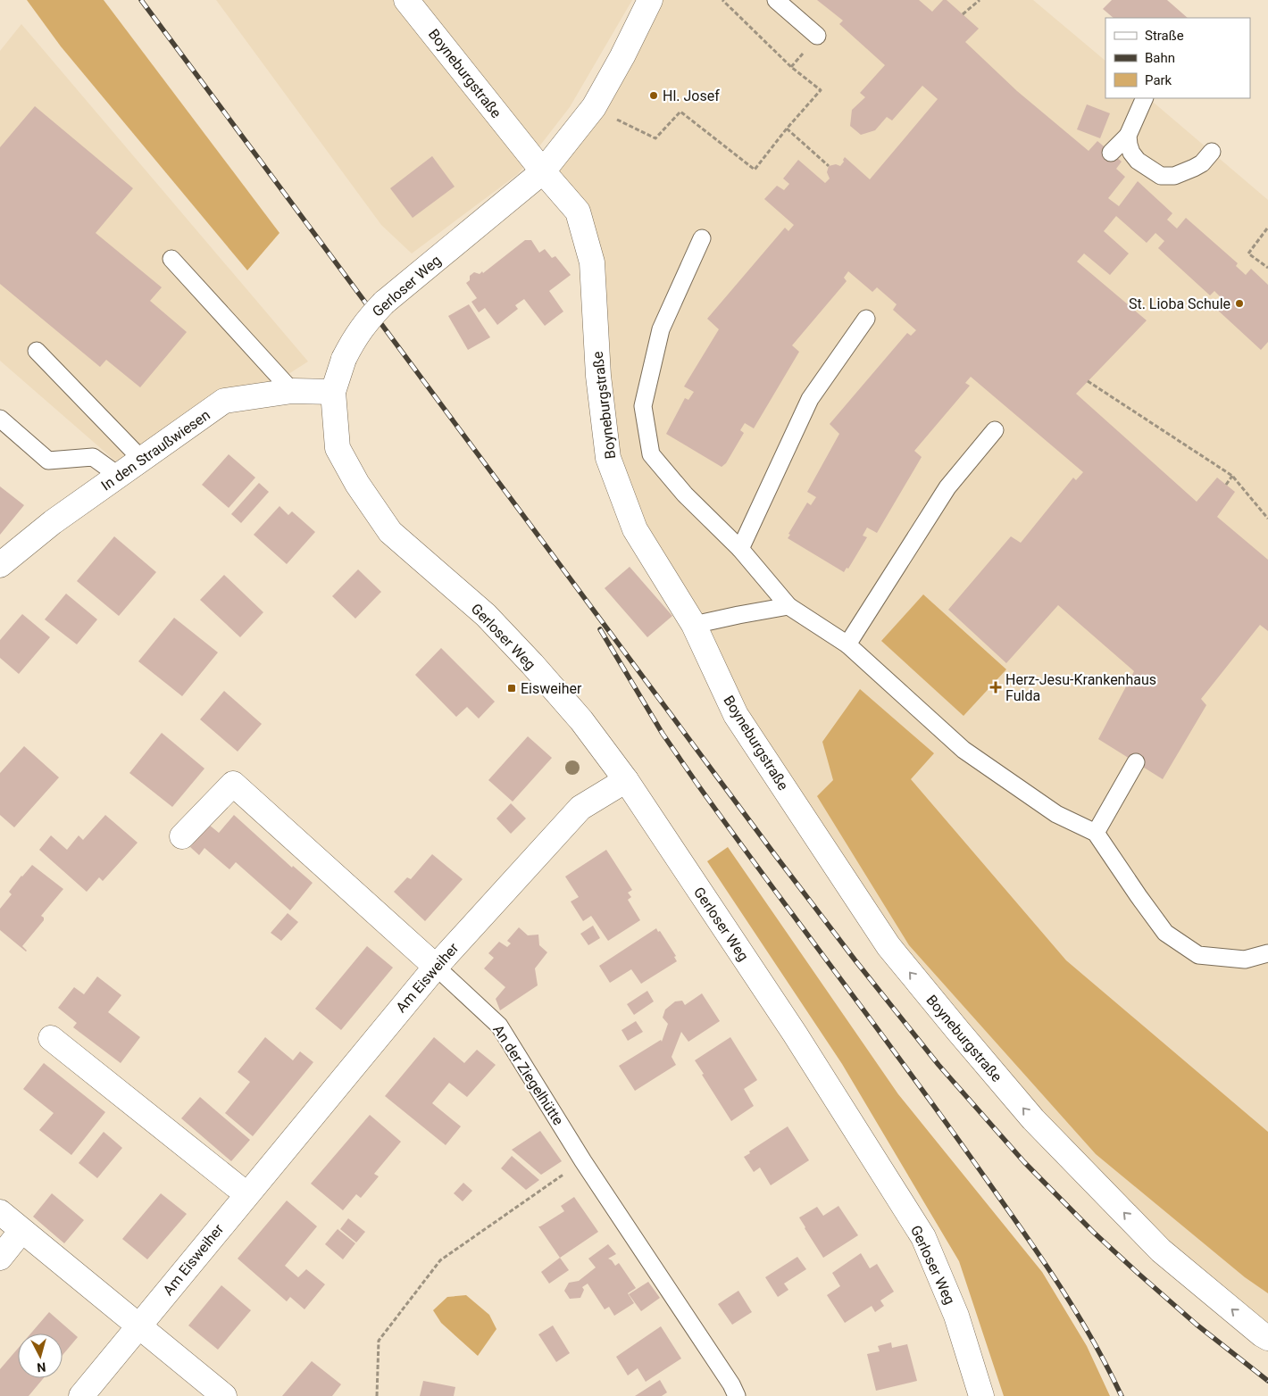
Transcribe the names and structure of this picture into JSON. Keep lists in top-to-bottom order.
{
  "streets": {
    "street": [
      "Boyneburgstraße",
      "Gerloser Weg",
      "In den Straußwiesen",
      "Am Eisweiher",
      "An der Ziegelhütte"
    ]
  },
  "crossings": [
    ["Boyneburgstraße", "Gerloser Weg"],
    ["Gerloser Weg", "In den Straußwiesen"],
    ["Gerloser Weg", "Am Eisweiher"],
    ["Am Eisweiher", "An der Ziegelhütte"]
  ],
  "one_way": ["Boyneburgstraße"],
  "places": {
    "other": ["Hl. Josef", "St. Lioba Schule"],
    "health": ["Herz-Jesu-Krankenhaus Fulda"],
    "transit": ["Eisweiher"]
  },
  "legend": ["Straße", "Bahn", "Park"],
  "north": "bottom"
}
